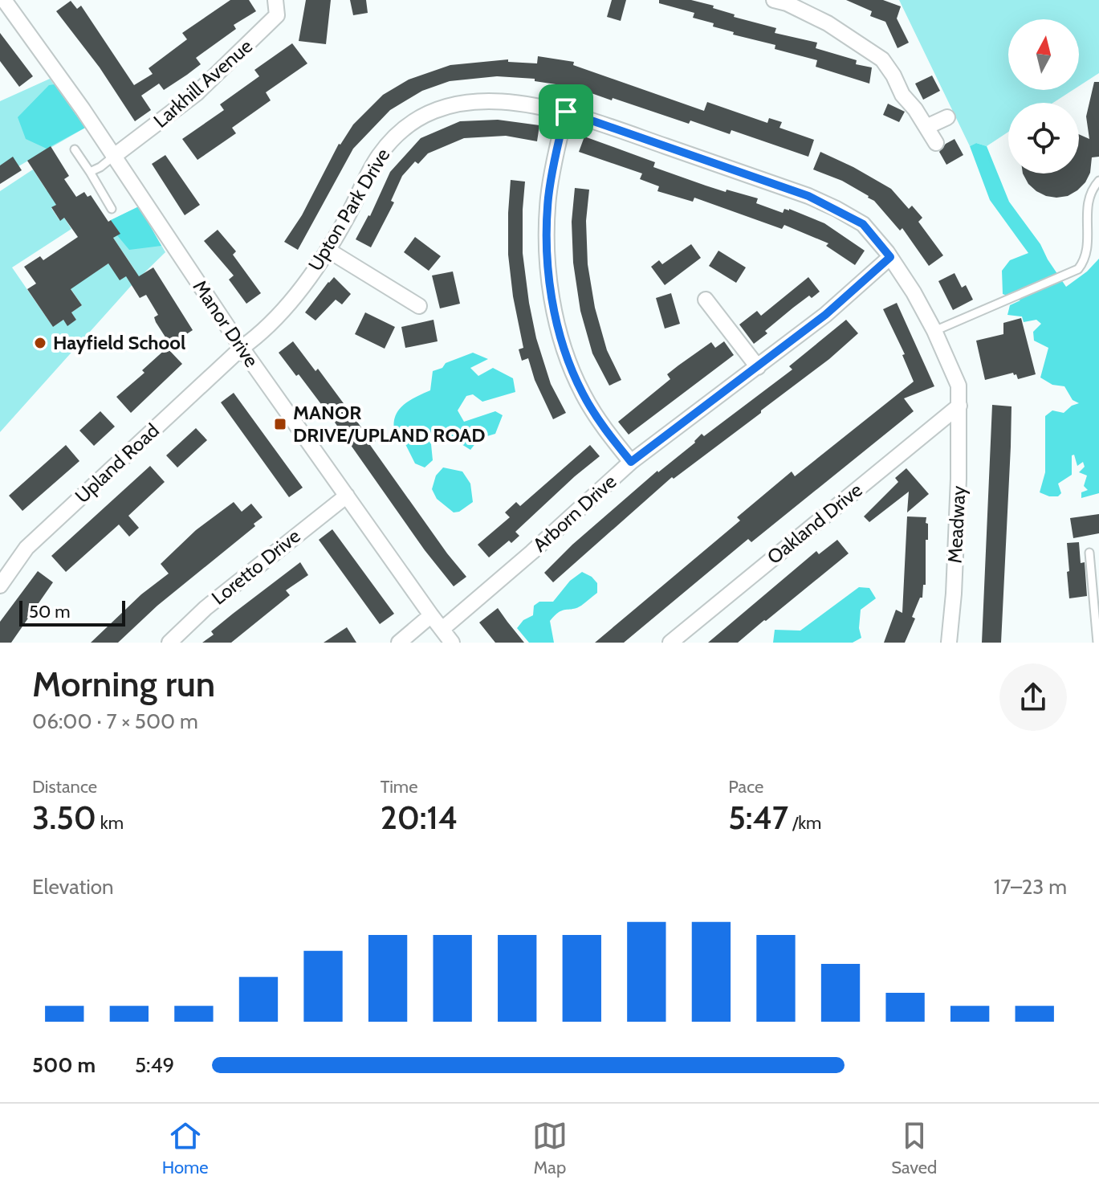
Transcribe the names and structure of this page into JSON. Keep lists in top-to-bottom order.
{
  "streets": {
    "street": [
      "Larkhill Avenue",
      "Upton Park Drive",
      "Manor Drive",
      "Upland Road",
      "Arborn Drive",
      "Oakland Drive",
      "Meadway",
      "Loretto Drive"
    ]
  },
  "crossings": [
    ["Larkhill Avenue", "Manor Drive"],
    ["Upton Park Drive", "Manor Drive"],
    ["Upton Park Drive", "Upland Road"],
    ["Upton Park Drive", "Arborn Drive"],
    ["Upton Park Drive", "Oakland Drive"],
    ["Upton Park Drive", "Meadway"],
    ["Manor Drive", "Upland Road"],
    ["Manor Drive", "Arborn Drive"],
    ["Manor Drive", "Loretto Drive"],
    ["Oakland Drive", "Meadway"]
  ],
  "places": {
    "other": ["Hayfield School"],
    "transit": ["MANOR DRIVE/UPLAND ROAD"]
  },
  "scale_bar": "50 m",
  "north": "top",
  "page": {
    "scale": "50 m",
    "heading": ["Morning run", "06:00 · 7 × 500 m"],
    "stats": [
      ["Distance", "3.50 km"],
      ["Time", "20:14"],
      ["Pace", "5:47 /km"]
    ],
    "chart": ["Elevation", "17–23 m"],
    "list": [
      {
        "name": "500 m",
        "note": "5:49"
      }
    ],
    "tabs": ["Home", "Map", "Saved"]
  }
}
